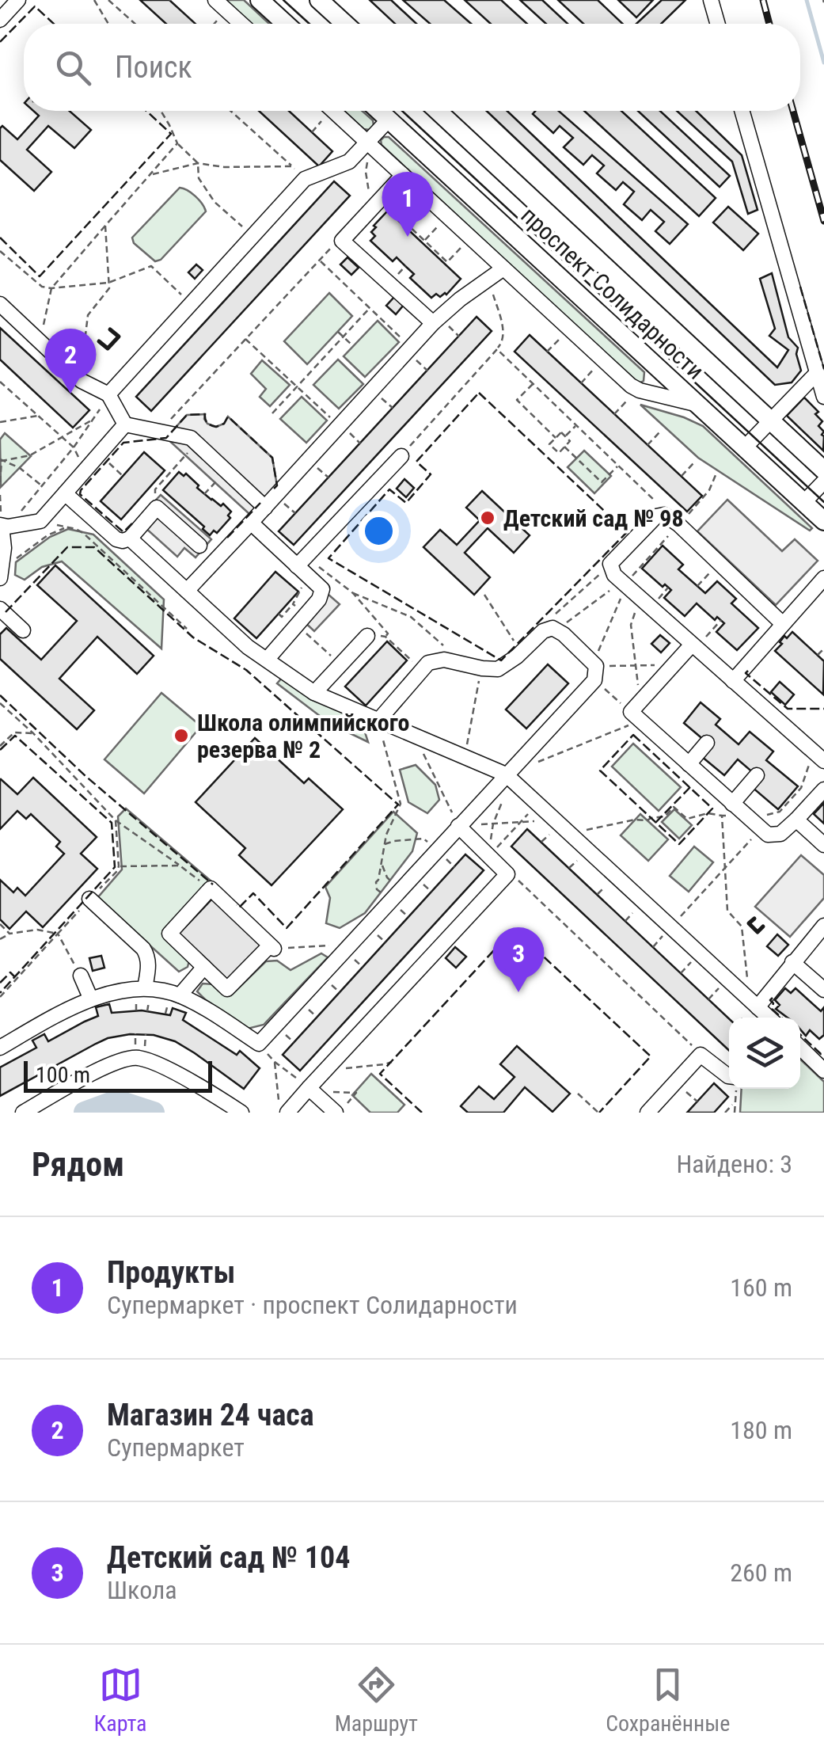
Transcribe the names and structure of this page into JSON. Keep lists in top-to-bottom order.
{
  "streets": {
    "main road": ["проспект Солидарности"]
  },
  "places": ["Детский сад № 98", "Школа олимпийского резерва № 2"],
  "scale_bar": "100 m",
  "page": {
    "search": "Поиск",
    "pins": ["1", "2", "3"],
    "scale": "100 m",
    "heading": ["Рядом", "Найдено: 3"],
    "list": [
      {
        "mark": "1",
        "name": "Продукты",
        "note": "Супермаркет · проспект Солидарности",
        "value": "160 m"
      },
      {
        "mark": "2",
        "name": "Магазин 24 часа",
        "note": "Супермаркет",
        "value": "180 m"
      },
      {
        "mark": "3",
        "name": "Детский сад № 104",
        "note": "Школа",
        "value": "260 m"
      }
    ],
    "nav": ["Карта", "Маршрут", "Сохранённые"]
  }
}
